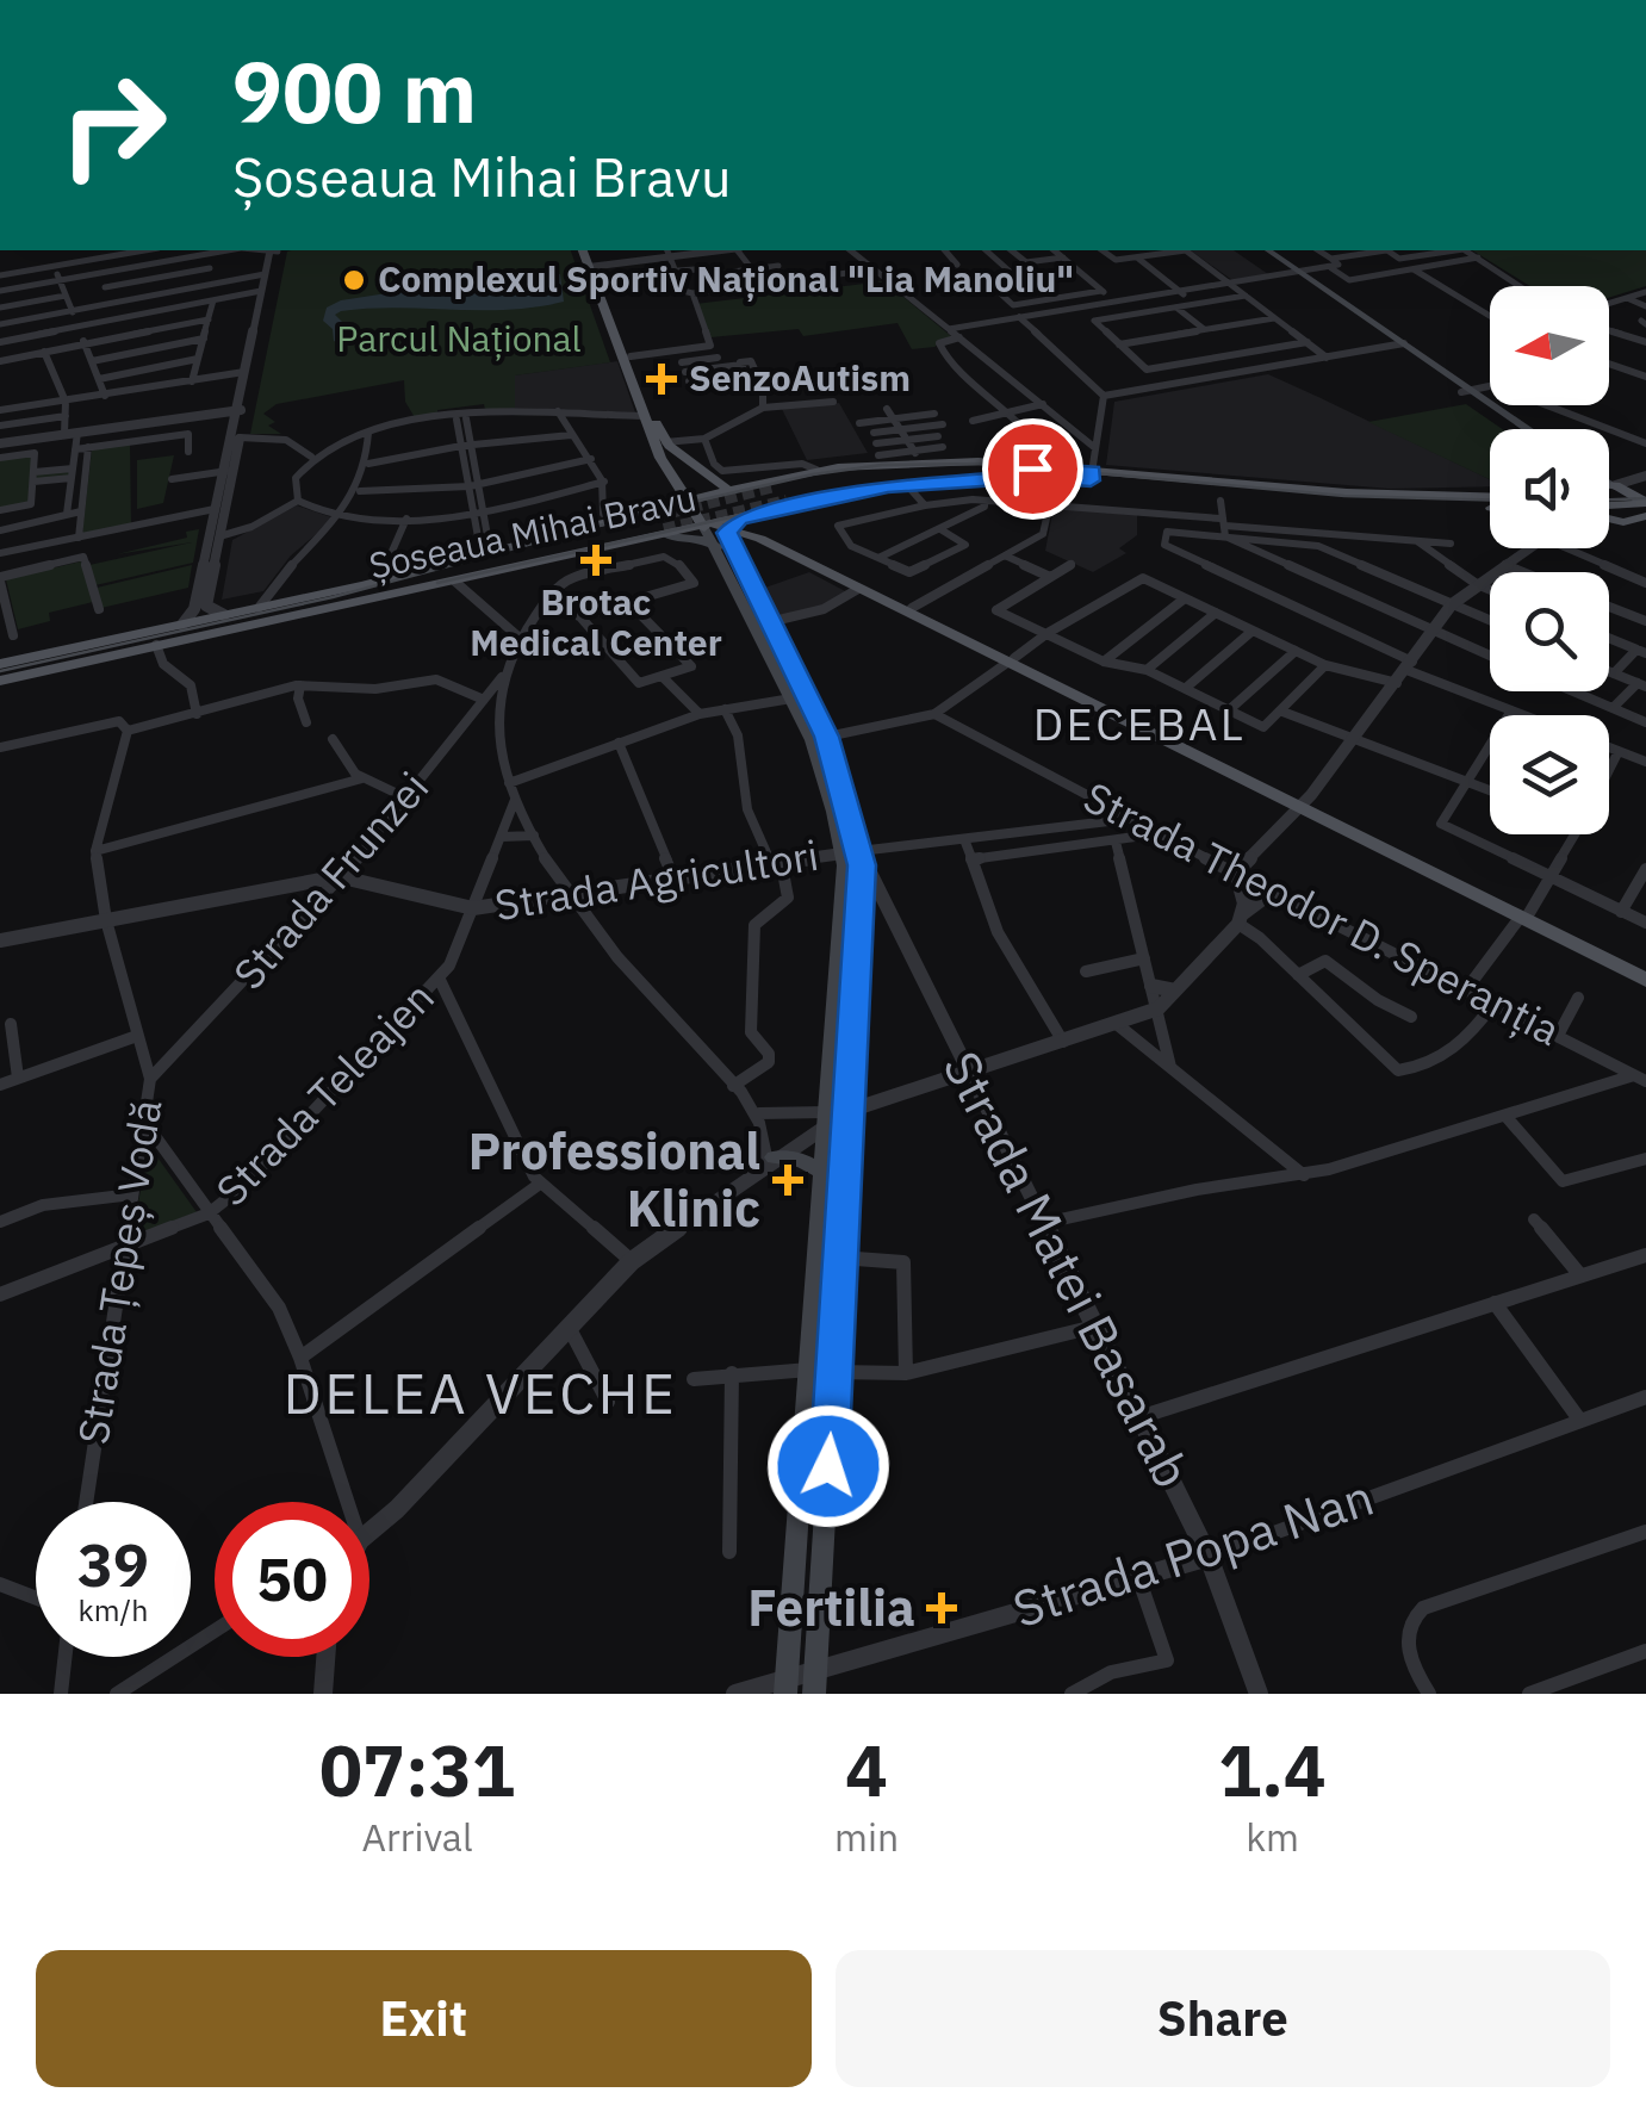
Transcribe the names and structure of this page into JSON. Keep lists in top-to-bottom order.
{
  "streets": {
    "main road": ["Șoseaua Mihai Bravu"],
    "street": [
      "Strada Frunzei",
      "Strada Agricultori",
      "Strada Theodor D. Speranția",
      "Strada Teleajen",
      "Strada Matei Basarab",
      "Strada Țepeș Vodă",
      "Strada Popa Nan"
    ]
  },
  "crossings": [
    ["Strada Frunzei", "Strada Agricultori"],
    ["Strada Frunzei", "Strada Țepeș Vodă"],
    ["Strada Agricultori", "Strada Theodor D. Speranția"],
    ["Strada Agricultori", "Strada Teleajen"],
    ["Strada Agricultori", "Strada Matei Basarab"],
    ["Strada Agricultori", "Strada Țepeș Vodă"],
    ["Strada Teleajen", "Strada Țepeș Vodă"],
    ["Strada Matei Basarab", "Strada Popa Nan"]
  ],
  "districts": ["DECEBAL", "DELEA VECHE"],
  "parks": ["Parcul Național"],
  "places": {
    "other": ["Complexul Sportiv Național \"Lia Manoliu\""],
    "health": [
      "SenzoAutism",
      "Brotac Medical Center",
      "Professional Klinic",
      "Fertilia"
    ]
  },
  "north": "left",
  "page": {
    "turn": ["900 m", "Șoseaua Mihai Bravu"],
    "speed": "39 km/h",
    "limit": "50",
    "eta": [
      "07:31",
      "Arrival",
      "4",
      "min",
      "1.4",
      "km"
    ],
    "buttons": ["Exit", "Share"]
  }
}
